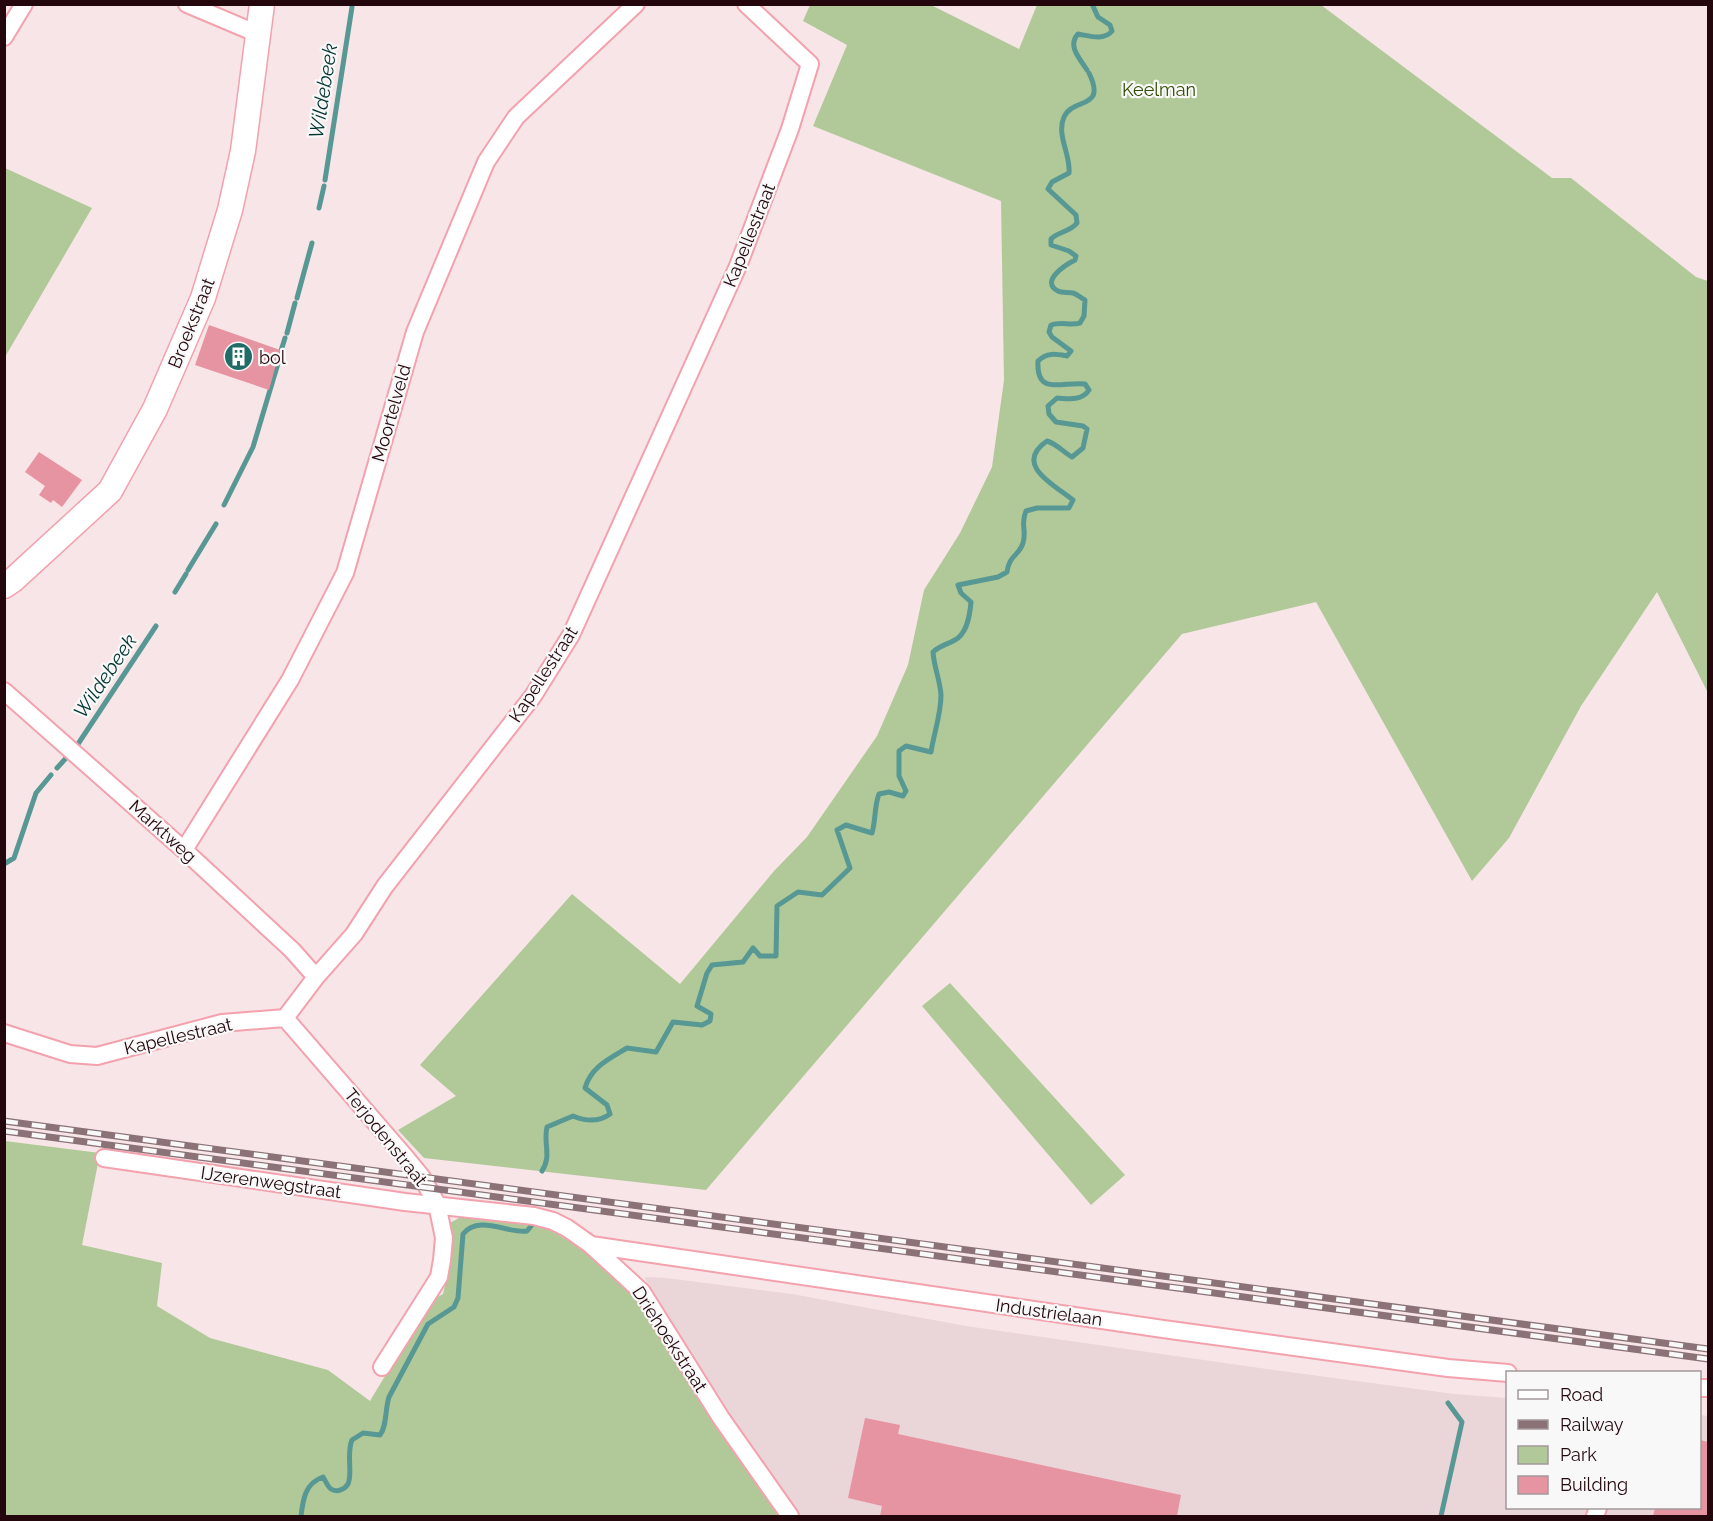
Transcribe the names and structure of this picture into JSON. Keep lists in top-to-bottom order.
{
  "streets": {
    "street": [
      "Kapellestraat",
      "Broekstraat",
      "Moortelveld",
      "Marktweg",
      "Terjodenstraat",
      "IJzerenwegstraat",
      "Industrielaan",
      "Driehoekstraat"
    ]
  },
  "crossings": [
    ["Kapellestraat", "Marktweg"],
    ["Kapellestraat", "Terjodenstraat"],
    ["Moortelveld", "Marktweg"],
    ["Terjodenstraat", "IJzerenwegstraat"],
    ["Terjodenstraat", "Driehoekstraat"],
    ["IJzerenwegstraat", "Driehoekstraat"],
    ["Industrielaan", "Driehoekstraat"]
  ],
  "water": ["Wildebeek"],
  "parks": ["Keelman"],
  "places": {
    "building": ["bol"]
  },
  "legend": [
    "Road",
    "Railway",
    "Park",
    "Building"
  ]
}
